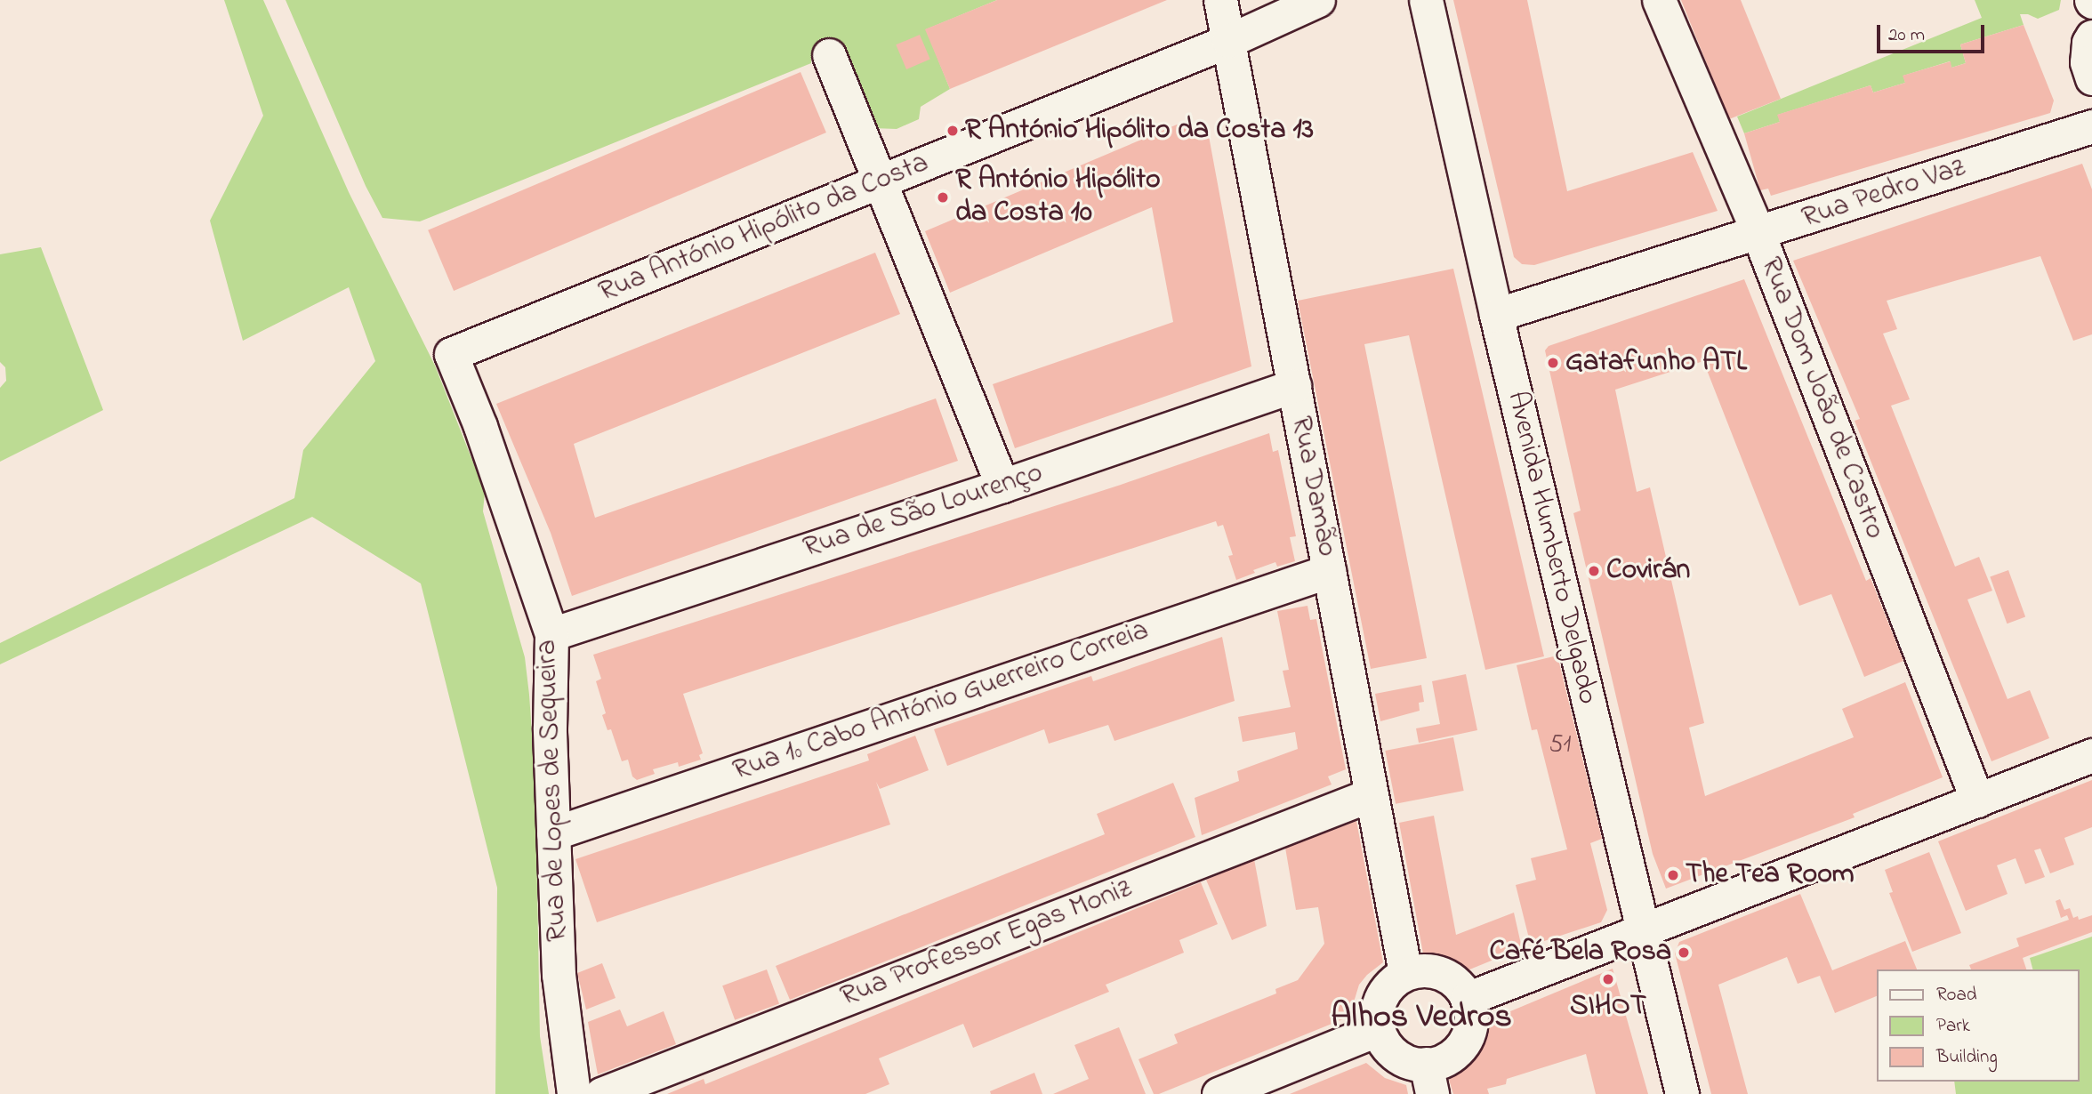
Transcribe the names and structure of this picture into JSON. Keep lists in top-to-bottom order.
{
  "streets": {
    "street": [
      "Rua Pedro Vaz",
      "Rua António Hipólito da Costa",
      "Rua Dom João de Castro",
      "Rua Damão",
      "Rua de São Lourenço",
      "Avenida Humberto Delgado",
      "Rua 1º Cabo António Guerreiro Correia",
      "Rua de Lopes de Sequeira",
      "Rua Professor Egas Moniz"
    ]
  },
  "crossings": [
    ["Rua Pedro Vaz", "Rua Dom João de Castro"],
    ["Rua Pedro Vaz", "Avenida Humberto Delgado"],
    ["Rua António Hipólito da Costa", "Rua Damão"],
    ["Rua António Hipólito da Costa", "Rua de Lopes de Sequeira"],
    ["Rua Damão", "Rua de São Lourenço"],
    ["Rua Damão", "Rua 1º Cabo António Guerreiro Correia"],
    ["Rua Damão", "Rua Professor Egas Moniz"],
    ["Rua de São Lourenço", "Rua de Lopes de Sequeira"],
    ["Rua 1º Cabo António Guerreiro Correia", "Rua de Lopes de Sequeira"]
  ],
  "districts": ["Alhos Vedros"],
  "places": [
    "R António Hipólito da Costa 13",
    "R António Hipólito da Costa 10",
    "Gatafunho ATL",
    "Covirán",
    "The Tea Room",
    "Café Bela Rosa",
    "SIHOT"
  ],
  "house_numbers": ["51"],
  "legend": ["Road", "Park", "Building"],
  "scale_bar": "20 m"
}
